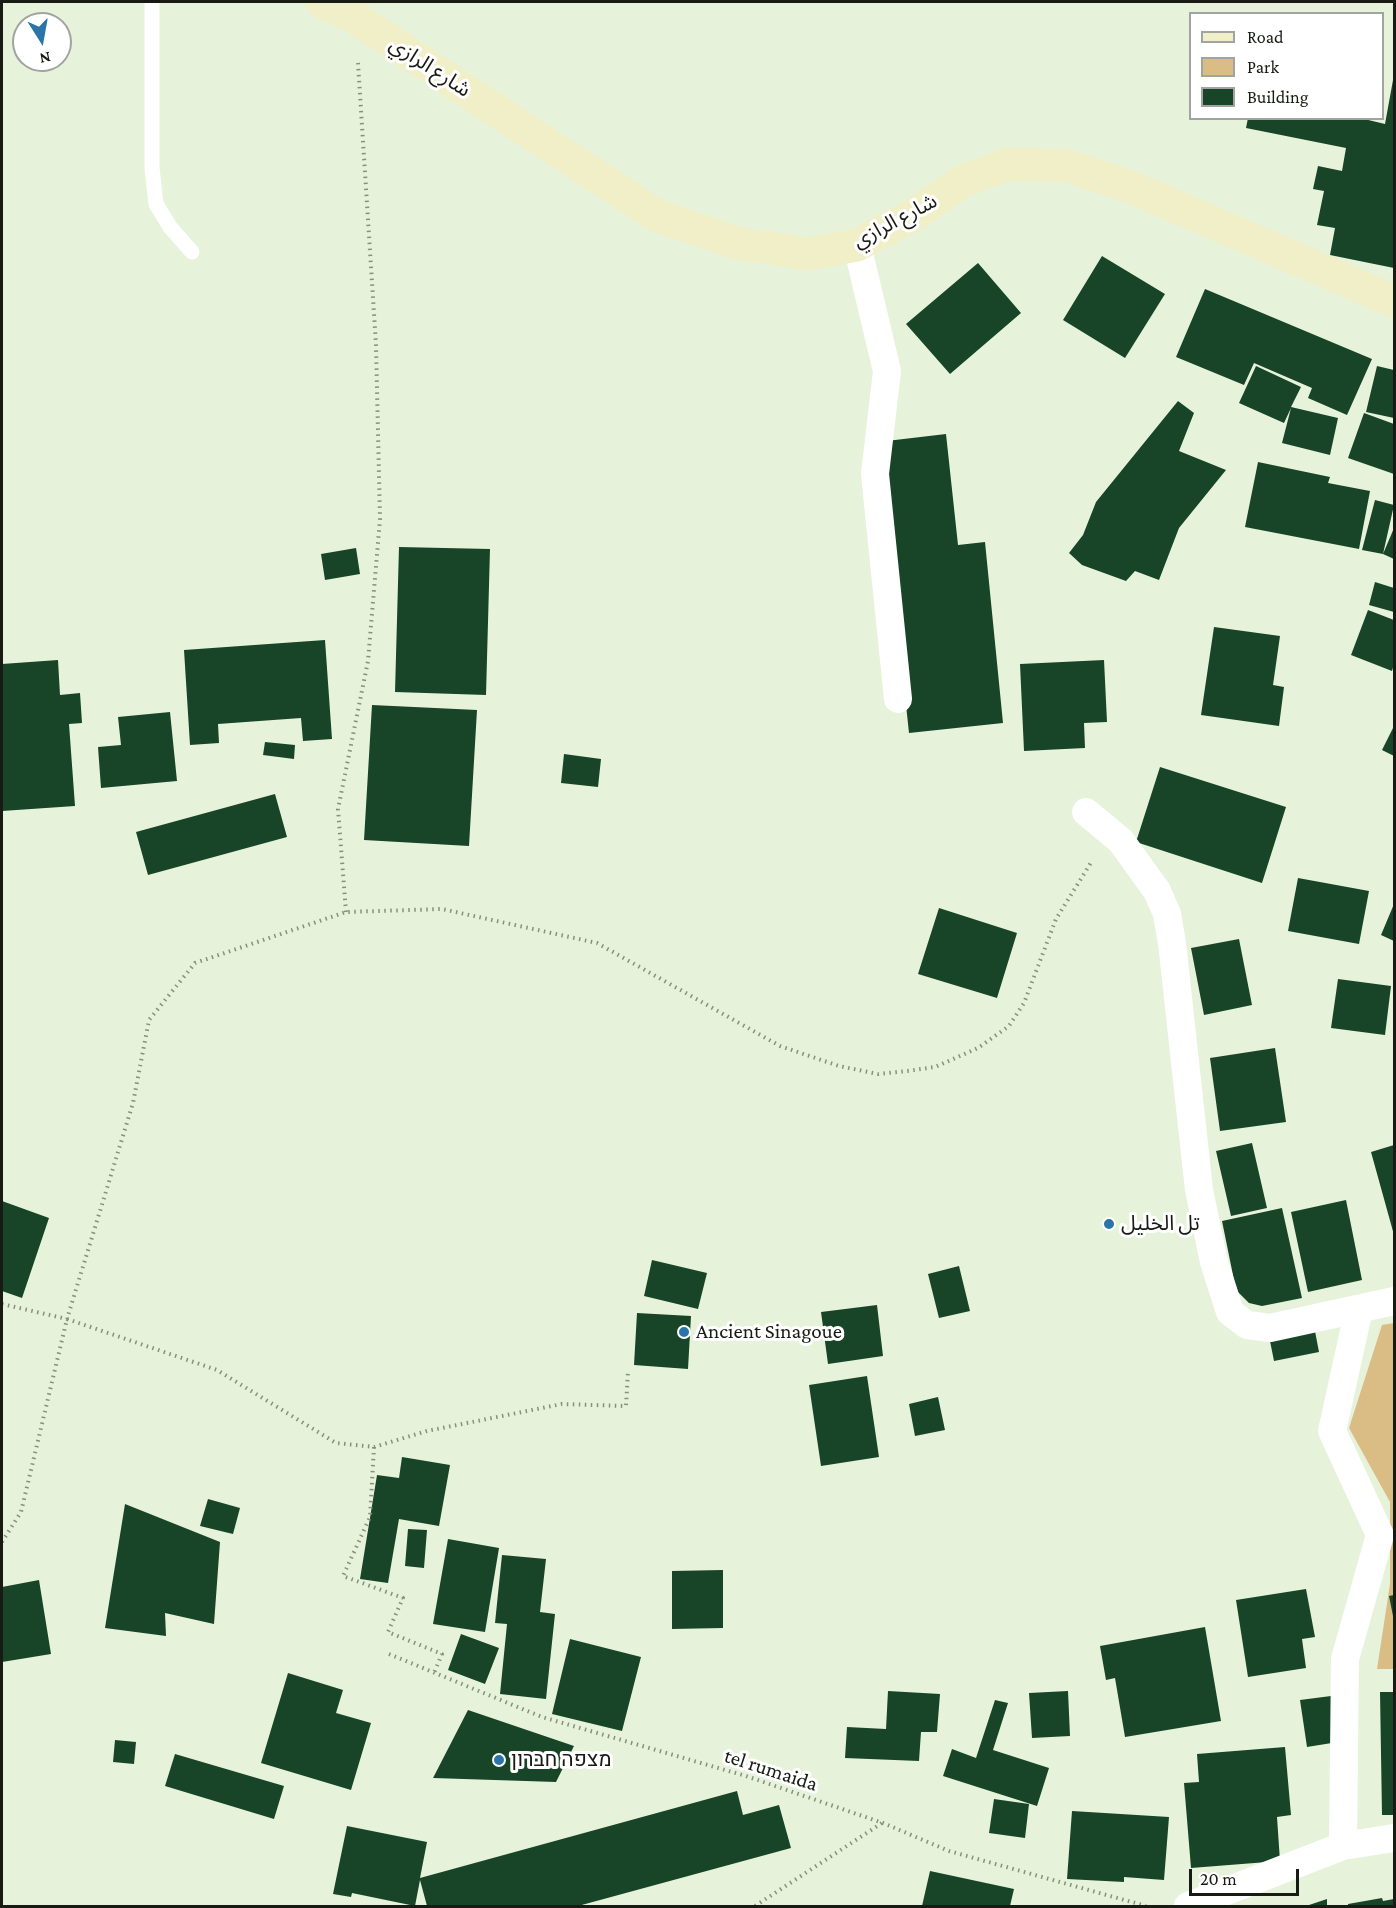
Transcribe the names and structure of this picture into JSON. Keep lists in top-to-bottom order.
{
  "streets": {
    "main road": ["شارع الرازي"],
    "path": ["tel rumaida"]
  },
  "places": ["تل الخليل", "Ancient Sinagoue", "מצפה חברון"],
  "legend": ["Road", "Park", "Building"],
  "scale_bar": "20 m",
  "north": "bottom"
}
